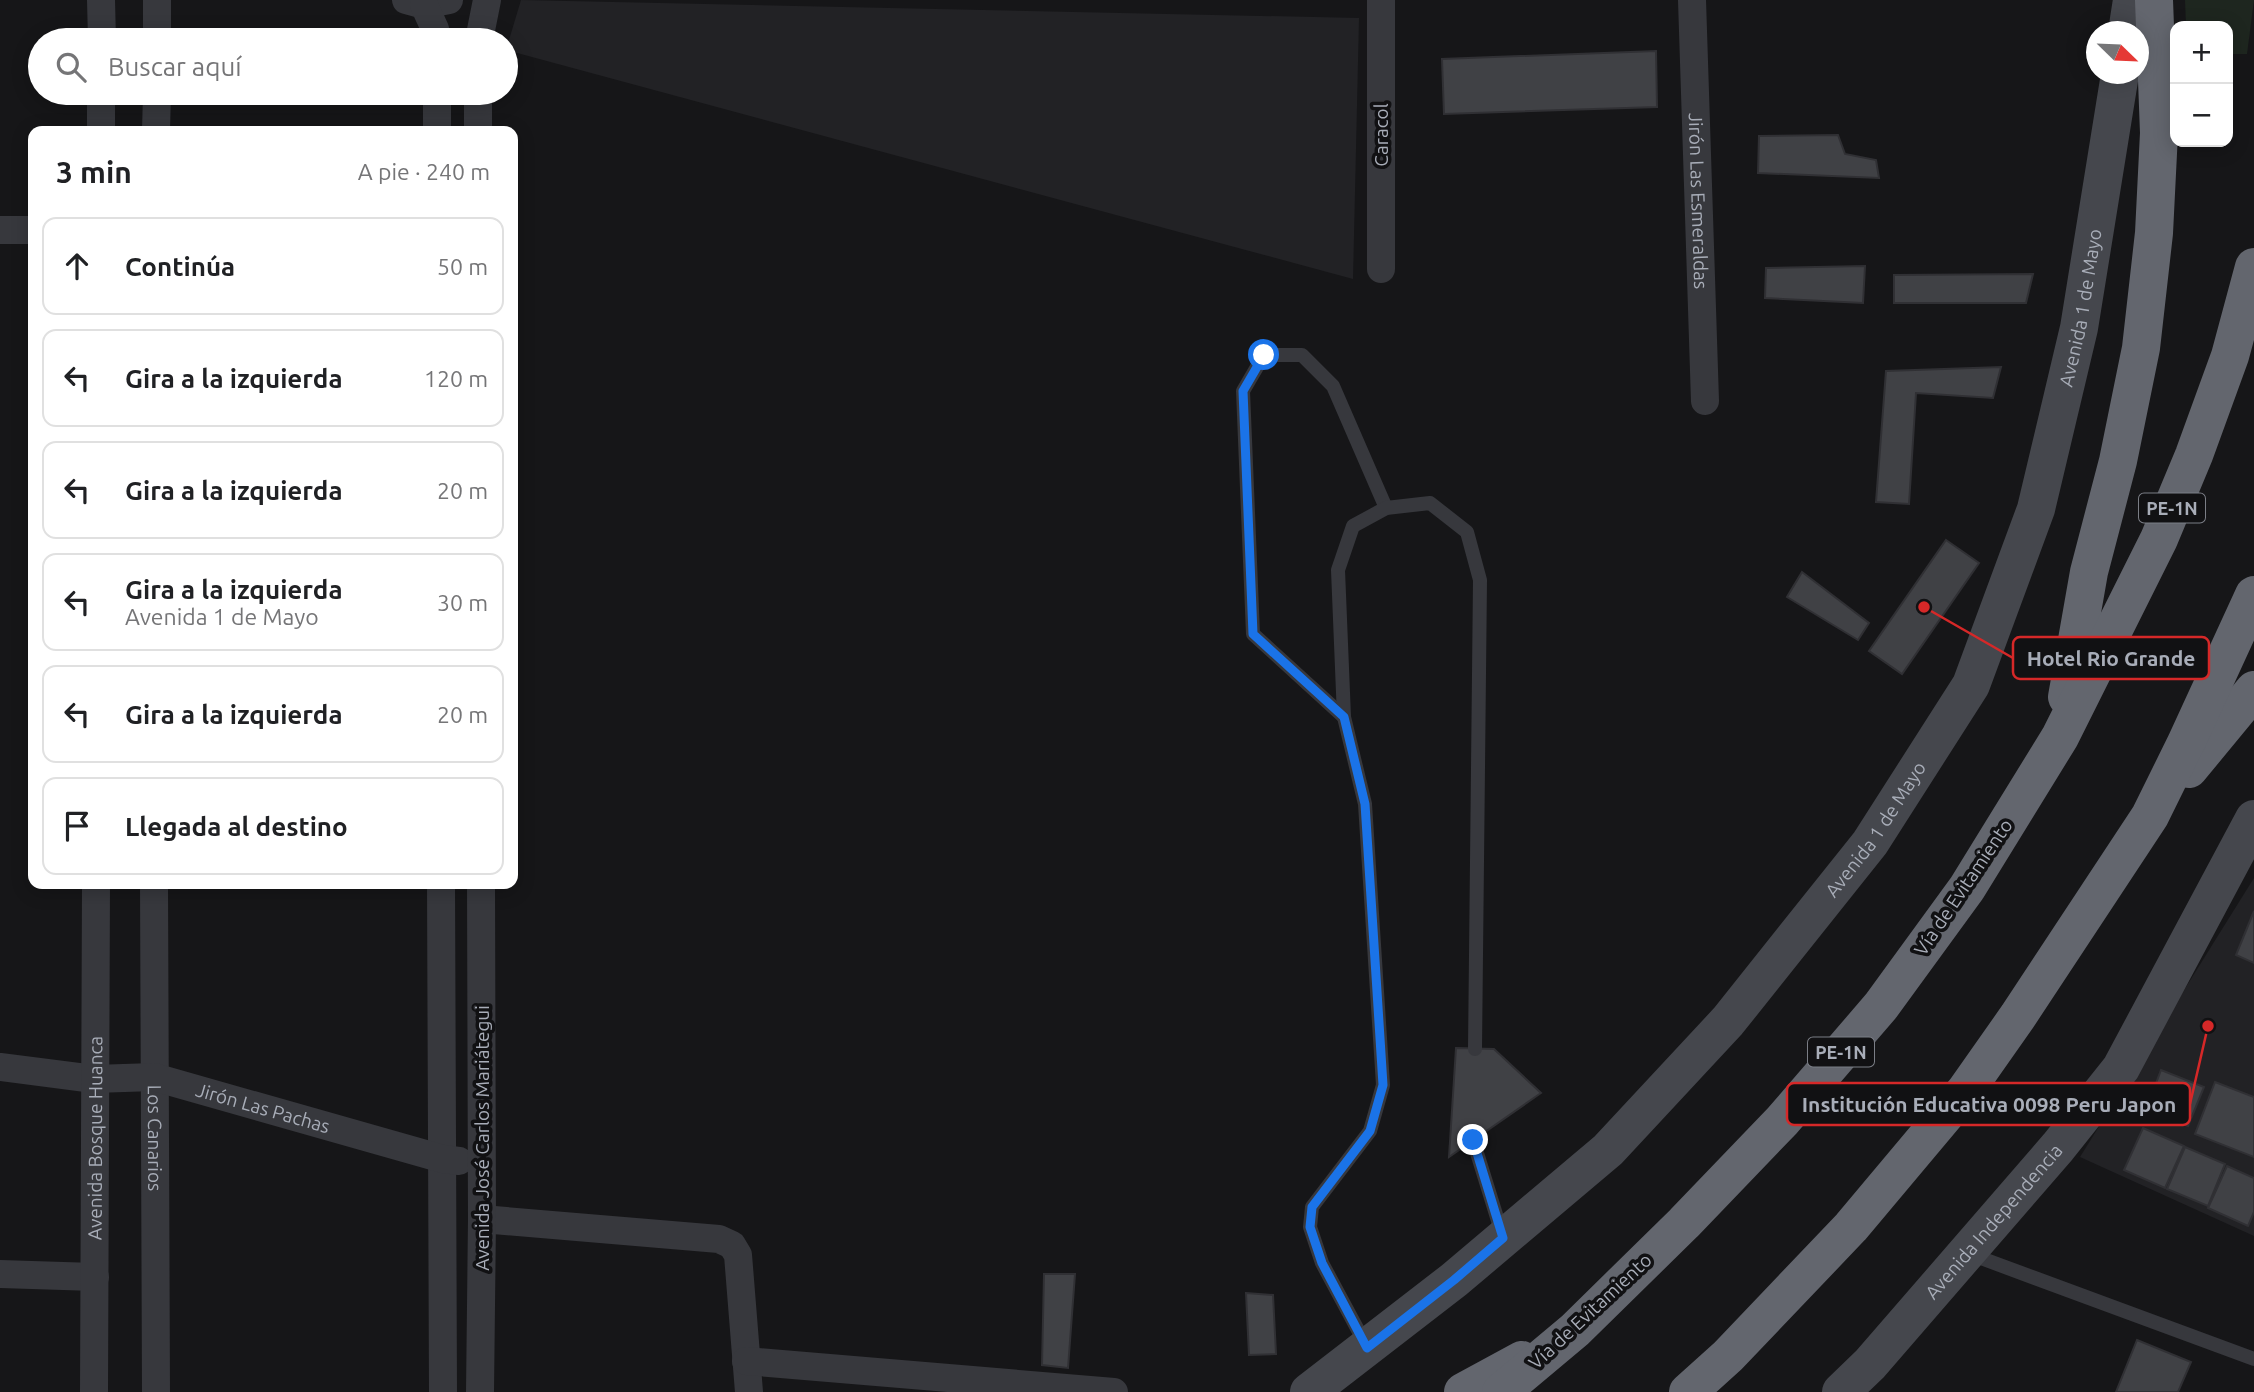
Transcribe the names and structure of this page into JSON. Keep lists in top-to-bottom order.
{
  "streets": {
    "highway": ["PE-1N", "Vía de Evitamiento"],
    "main road": ["Avenida 1 de Mayo", "Avenida Independencia"],
    "street": [
      "Caracol",
      "Jirón Las Esmeraldas",
      "Jirón Las Pachas",
      "Avenida Bosque Huanca",
      "Los Canarios",
      "Avenida José Carlos Mariátegui"
    ]
  },
  "crossings": [
    ["Jirón Las Pachas", "Avenida Bosque Huanca"],
    ["Jirón Las Pachas", "Los Canarios"],
    ["Jirón Las Pachas", "Avenida José Carlos Mariátegui"]
  ],
  "places": ["Hotel Rio Grande", "Institución Educativa 0098 Peru Japon"],
  "north": "bottom right",
  "page": {
    "map_buttons": ["+", "−"],
    "search": "Buscar aquí",
    "heading": ["3 min", "A pie · 240 m"],
    "list": [
      ["Continúa", "50 m"],
      ["Gira a la izquierda", "120 m"],
      ["Gira a la izquierda", "20 m"],
      ["Gira a la izquierda", "Avenida 1 de Mayo", "30 m"],
      ["Gira a la izquierda", "20 m"],
      "Llegada al destino"
    ]
  }
}
